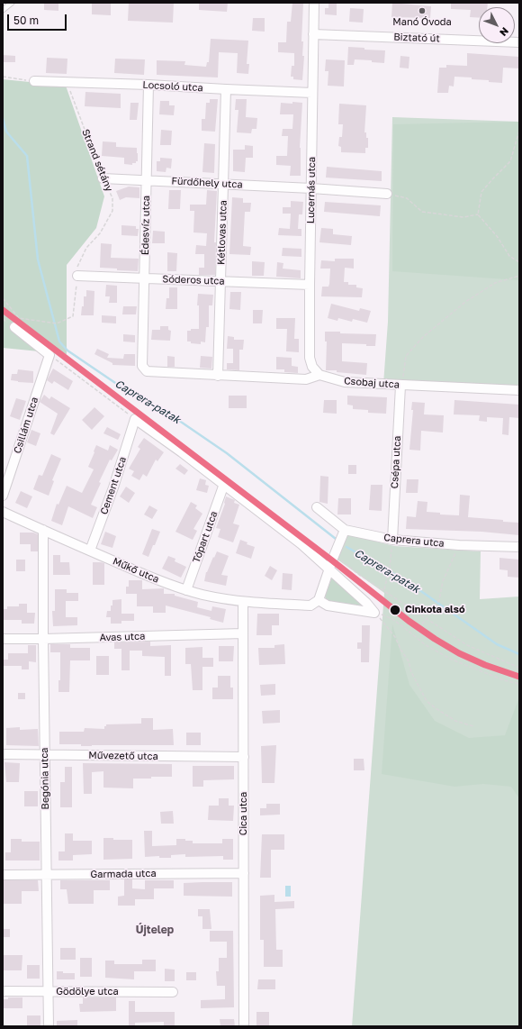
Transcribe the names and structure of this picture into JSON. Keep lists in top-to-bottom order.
{
  "streets": {
    "street": [
      "Biztató út",
      "Locsoló utca",
      "Fürdőhely utca",
      "Lucernás utca",
      "Édesvíz utca",
      "Kétlovas utca",
      "Sóderos utca",
      "Csobaj utca",
      "Csillám utca",
      "Csépa utca",
      "Cement utca",
      "Tópart utca",
      "Caprera utca",
      "Műkő utca",
      "Avas utca",
      "Művezető utca",
      "Begónia utca",
      "Cica utca",
      "Garmada utca",
      "Gödölye utca"
    ],
    "path": ["Strand sétány"]
  },
  "crossings": [
    ["Biztató út", "Lucernás utca"],
    ["Locsoló utca", "Strand sétány"],
    ["Locsoló utca", "Lucernás utca"],
    ["Locsoló utca", "Édesvíz utca"],
    ["Locsoló utca", "Kétlovas utca"],
    ["Strand sétány", "Fürdőhely utca"],
    ["Strand sétány", "Sóderos utca"],
    ["Fürdőhely utca", "Lucernás utca"],
    ["Fürdőhely utca", "Édesvíz utca"],
    ["Fürdőhely utca", "Kétlovas utca"],
    ["Lucernás utca", "Sóderos utca"],
    ["Lucernás utca", "Csobaj utca"],
    ["Édesvíz utca", "Kétlovas utca"],
    ["Édesvíz utca", "Sóderos utca"],
    ["Kétlovas utca", "Sóderos utca"],
    ["Csobaj utca", "Csépa utca"],
    ["Csépa utca", "Caprera utca"],
    ["Cement utca", "Műkő utca"],
    ["Tópart utca", "Műkő utca"],
    ["Műkő utca", "Begónia utca"],
    ["Műkő utca", "Cica utca"],
    ["Avas utca", "Begónia utca"],
    ["Avas utca", "Cica utca"],
    ["Művezető utca", "Begónia utca"],
    ["Művezető utca", "Cica utca"],
    ["Begónia utca", "Garmada utca"],
    ["Begónia utca", "Gödölye utca"],
    ["Cica utca", "Garmada utca"]
  ],
  "districts": ["Újtelep"],
  "water": ["Caprera-patak"],
  "places": ["Manó Óvoda", "Cinkota alsó"],
  "scale_bar": "50 m",
  "north": "bottom right"
}
